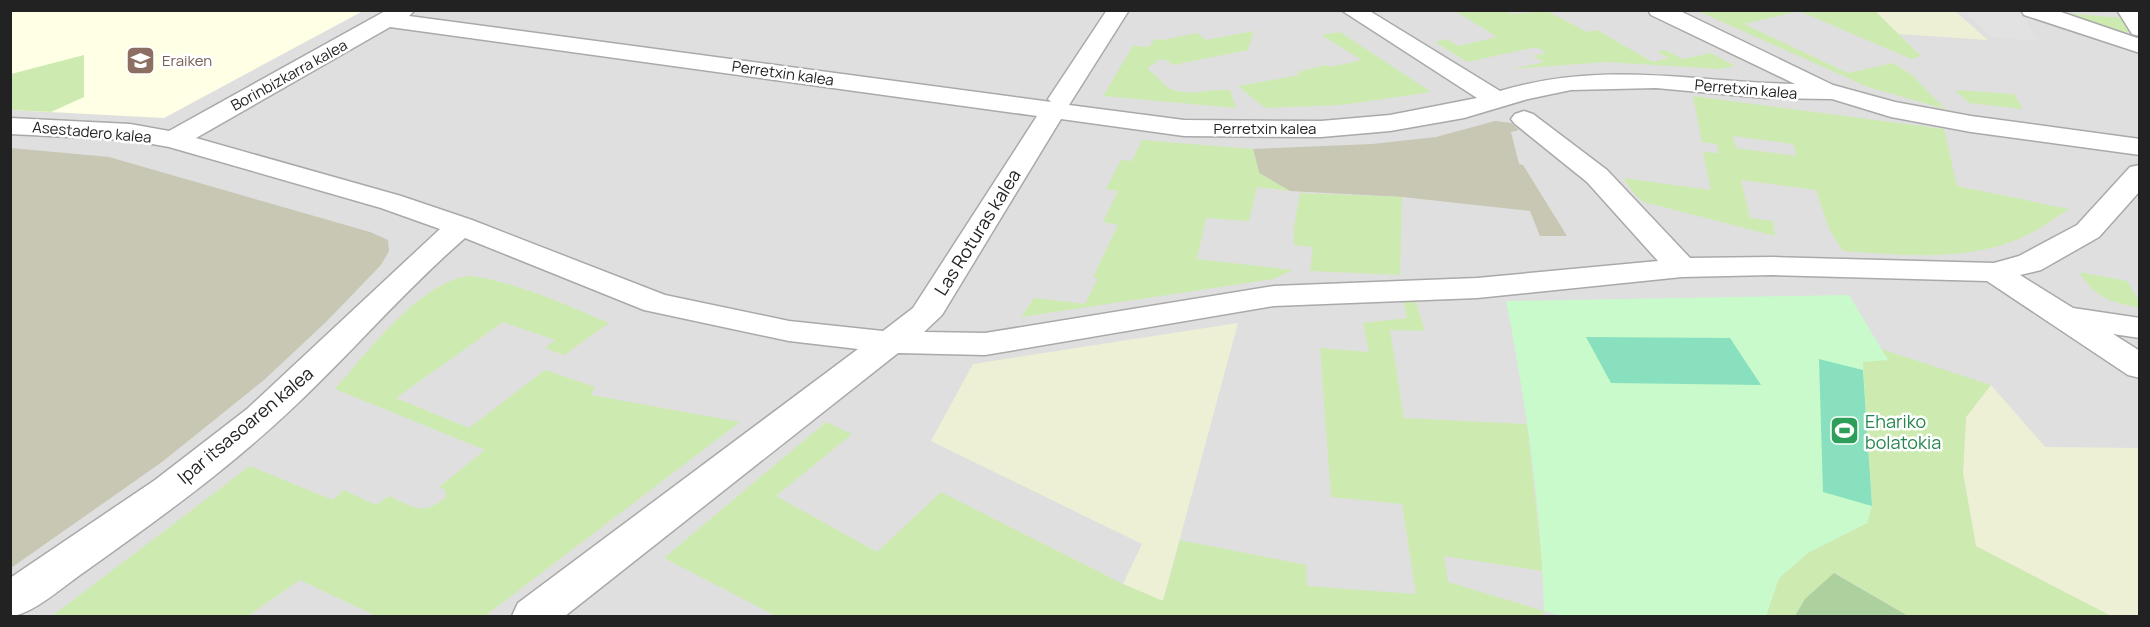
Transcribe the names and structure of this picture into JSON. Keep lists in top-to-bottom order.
{
  "streets": {
    "street": [
      "Perretxin kalea",
      "Borinbizkarra kalea",
      "Asestadero kalea",
      "Las Roturas kalea",
      "Ipar itsasoaren kalea"
    ]
  },
  "crossings": [
    ["Perretxin kalea", "Borinbizkarra kalea"],
    ["Perretxin kalea", "Las Roturas kalea"],
    ["Borinbizkarra kalea", "Asestadero kalea"],
    ["Asestadero kalea", "Las Roturas kalea"],
    ["Asestadero kalea", "Ipar itsasoaren kalea"]
  ],
  "places": {
    "school or university": ["Eraiken"],
    "sports": ["Ehariko bolatokia"]
  }
}
